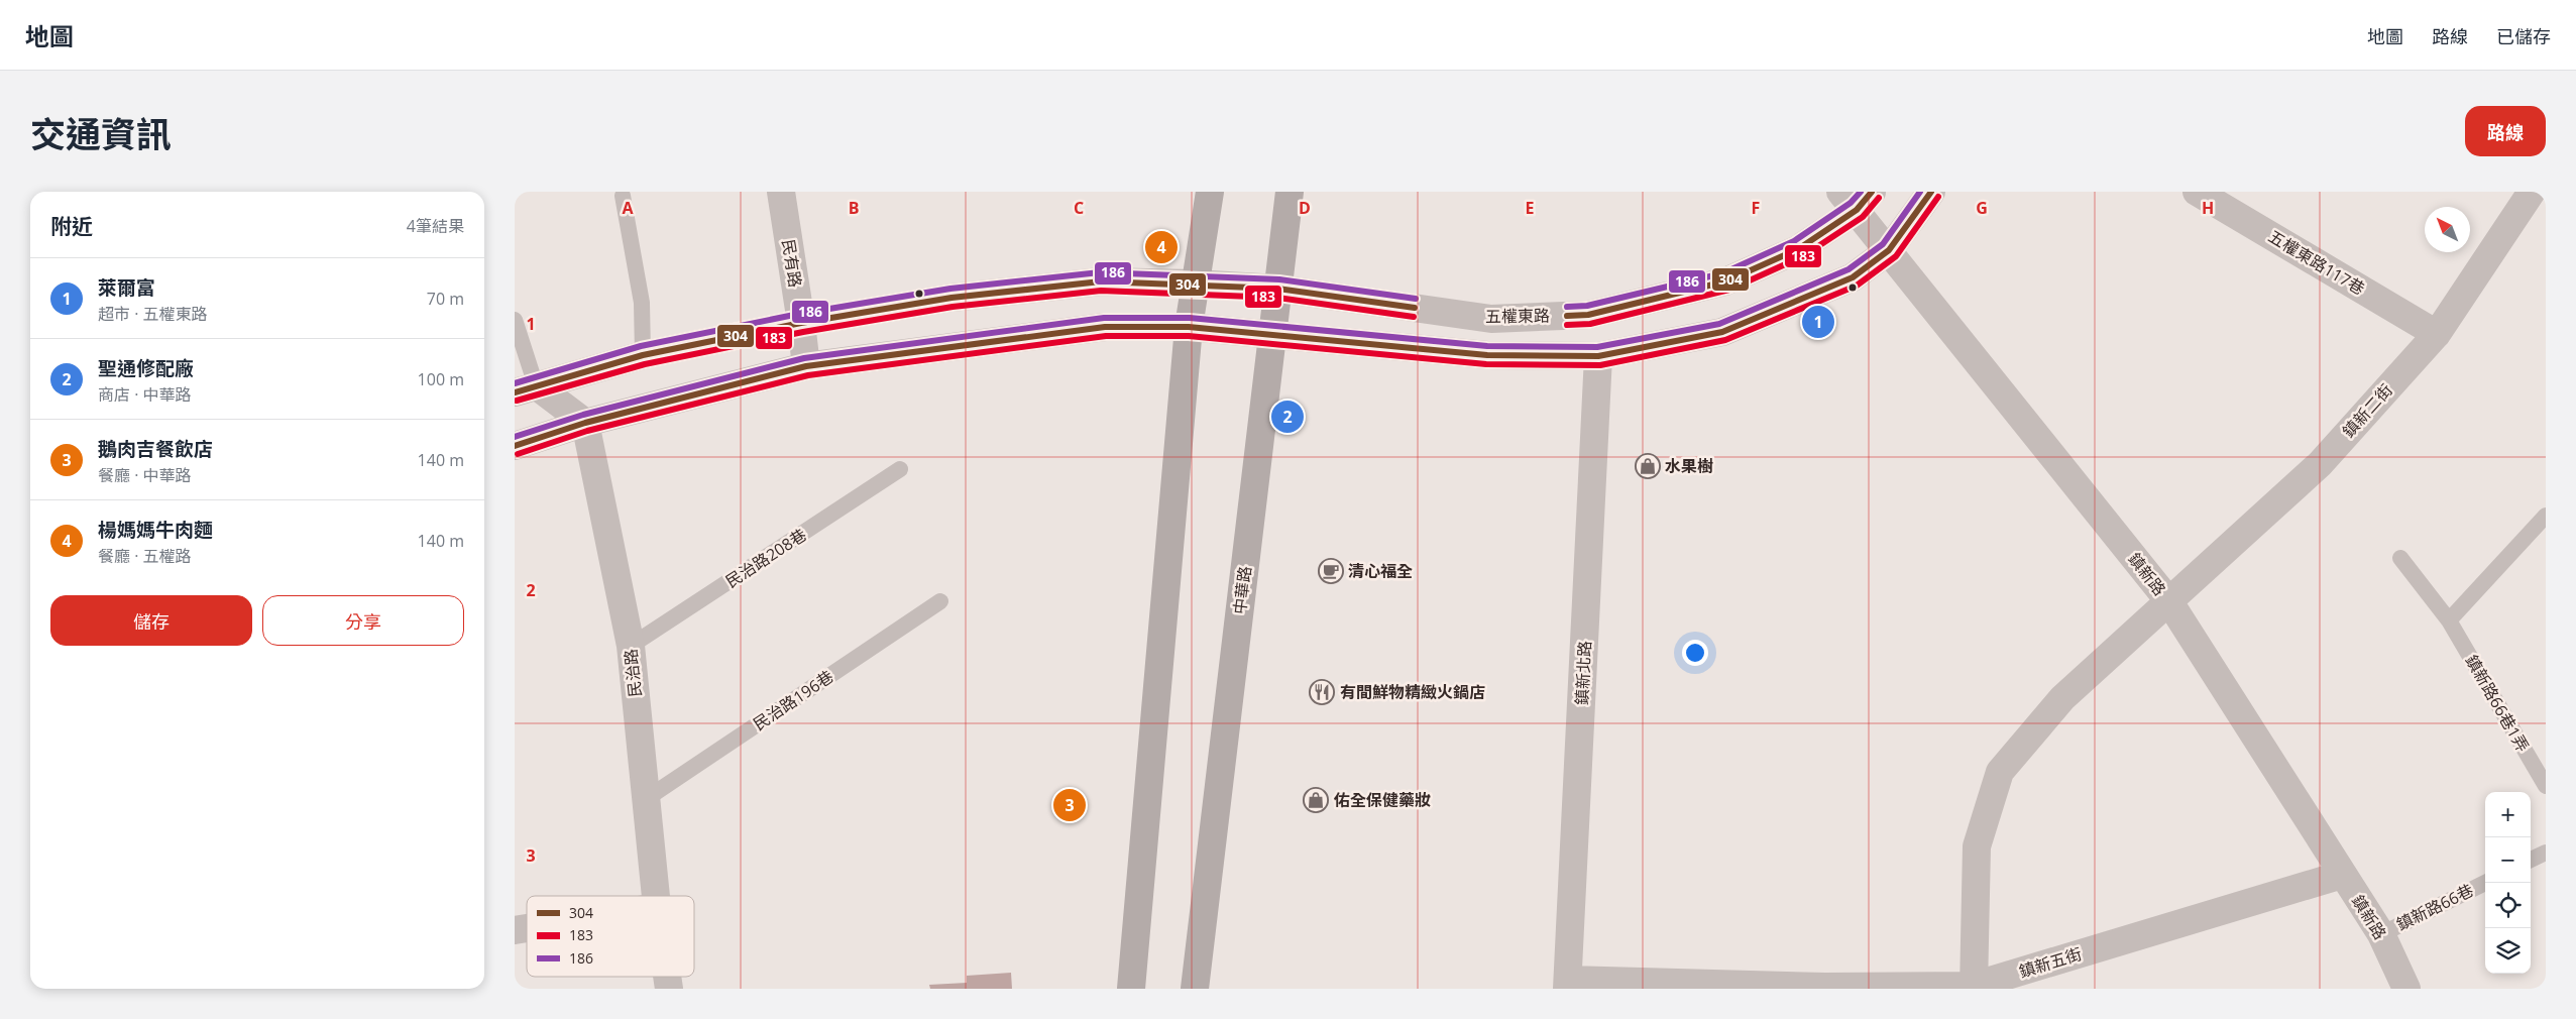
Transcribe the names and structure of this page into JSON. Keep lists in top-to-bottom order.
{
  "streets": {
    "main road": ["中華路"],
    "street": [
      "五權東路117巷",
      "民有路",
      "五權東路",
      "鎮新二街",
      "鎮新路",
      "民治路",
      "鎮新北路",
      "鎮新五街"
    ],
    "lane": [
      "民治路208巷",
      "民治路196巷",
      "鎮新路66巷1弄",
      "鎮新路66巷"
    ]
  },
  "crossings": [
    ["五權東路117巷", "鎮新二街"],
    ["民有路", "五權東路"],
    ["五權東路", "鎮新路"],
    ["五權東路", "中華路"],
    ["鎮新二街", "鎮新路"],
    ["鎮新二街", "鎮新五街"],
    ["民治路208巷", "民治路"],
    ["鎮新路", "鎮新路66巷"],
    ["鎮新路", "鎮新五街"],
    ["民治路", "民治路196巷"],
    ["鎮新北路", "鎮新五街"]
  ],
  "places": {
    "shop": ["水果樹", "佑全保健藥妝"],
    "cafe": ["清心福全"],
    "restaurant": ["有間鮮物精緻火鍋店"]
  },
  "lines": ["transit line 304", "transit line 186", "transit line 183"],
  "legend": ["304", "183", "186"],
  "north": "top left",
  "page": {
    "header": "地圖",
    "nav": ["地圖", "路線", "已儲存"],
    "title": "交通資訊",
    "buttons": [
      "路線",
      ["儲存", "分享"]
    ],
    "heading": ["附近", "4筆結果"],
    "pins": [
      "4",
      "1",
      "2",
      "3"
    ],
    "list": [
      {
        "mark": "1",
        "name": "萊爾富",
        "note": "超市 · 五權東路",
        "value": "70 m"
      },
      {
        "mark": "2",
        "name": "聖通修配廠",
        "note": "商店 · 中華路",
        "value": "100 m"
      },
      {
        "mark": "3",
        "name": "鵝肉吉餐飲店",
        "note": "餐廳 · 中華路",
        "value": "140 m"
      },
      {
        "mark": "4",
        "name": "楊媽媽牛肉麵",
        "note": "餐廳 · 五權路",
        "value": "140 m"
      }
    ],
    "map_buttons": ["+", "−"]
  },
  "grid": {
    "columns": [
      "A",
      "B",
      "C",
      "D",
      "E",
      "F",
      "G",
      "H"
    ],
    "rows": ["1", "2", "3"]
  }
}
